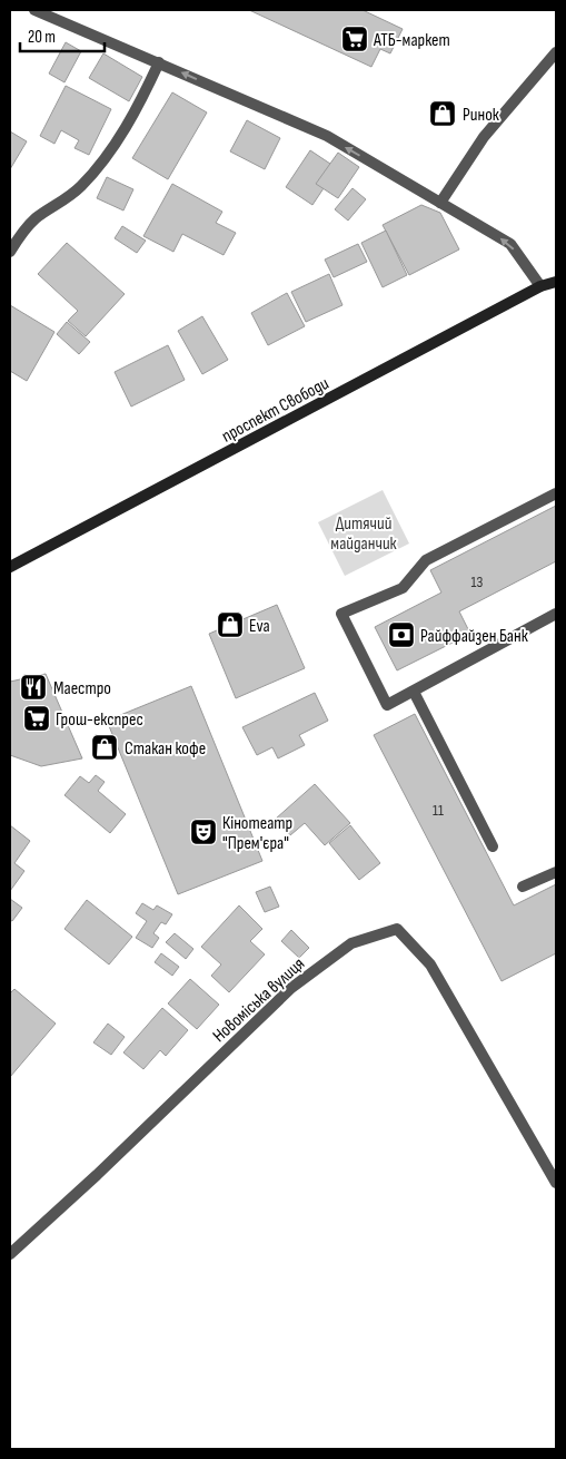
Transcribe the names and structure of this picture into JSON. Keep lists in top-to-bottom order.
{
  "streets": {
    "main road": ["проспект Свободи"],
    "street": ["Новоміська вулиця"]
  },
  "parks": ["Дитячий майданчик"],
  "places": {
    "supermarket": ["АТБ-маркет", "Грош-експрес"],
    "shop": ["Ринок", "Eva", "Стакан кофе"],
    "bank": ["Райффайзен Банк"],
    "restaurant": ["Маестро"],
    "theatre": ["Кінотеатр \"Прем'єра\""]
  },
  "house_numbers": ["13", "11"],
  "scale_bar": "20 m"
}
